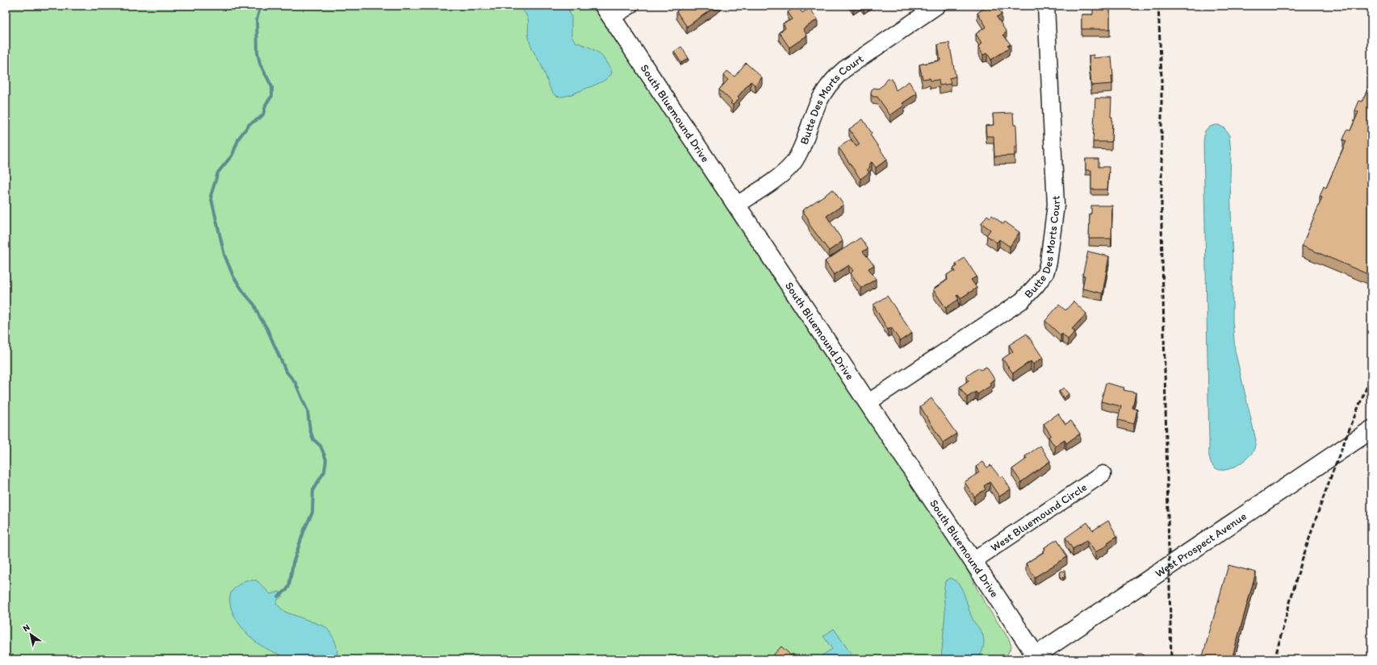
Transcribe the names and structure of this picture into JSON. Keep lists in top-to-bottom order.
{
  "streets": {
    "main road": ["South Bluemound Drive", "West Prospect Avenue"],
    "street": ["Butte Des Morts Court", "West Bluemound Circle"]
  },
  "crossings": [
    ["Butte Des Morts Court", "South Bluemound Drive"],
    ["South Bluemound Drive", "West Bluemound Circle"],
    ["South Bluemound Drive", "West Prospect Avenue"]
  ],
  "north": "top left"
}
